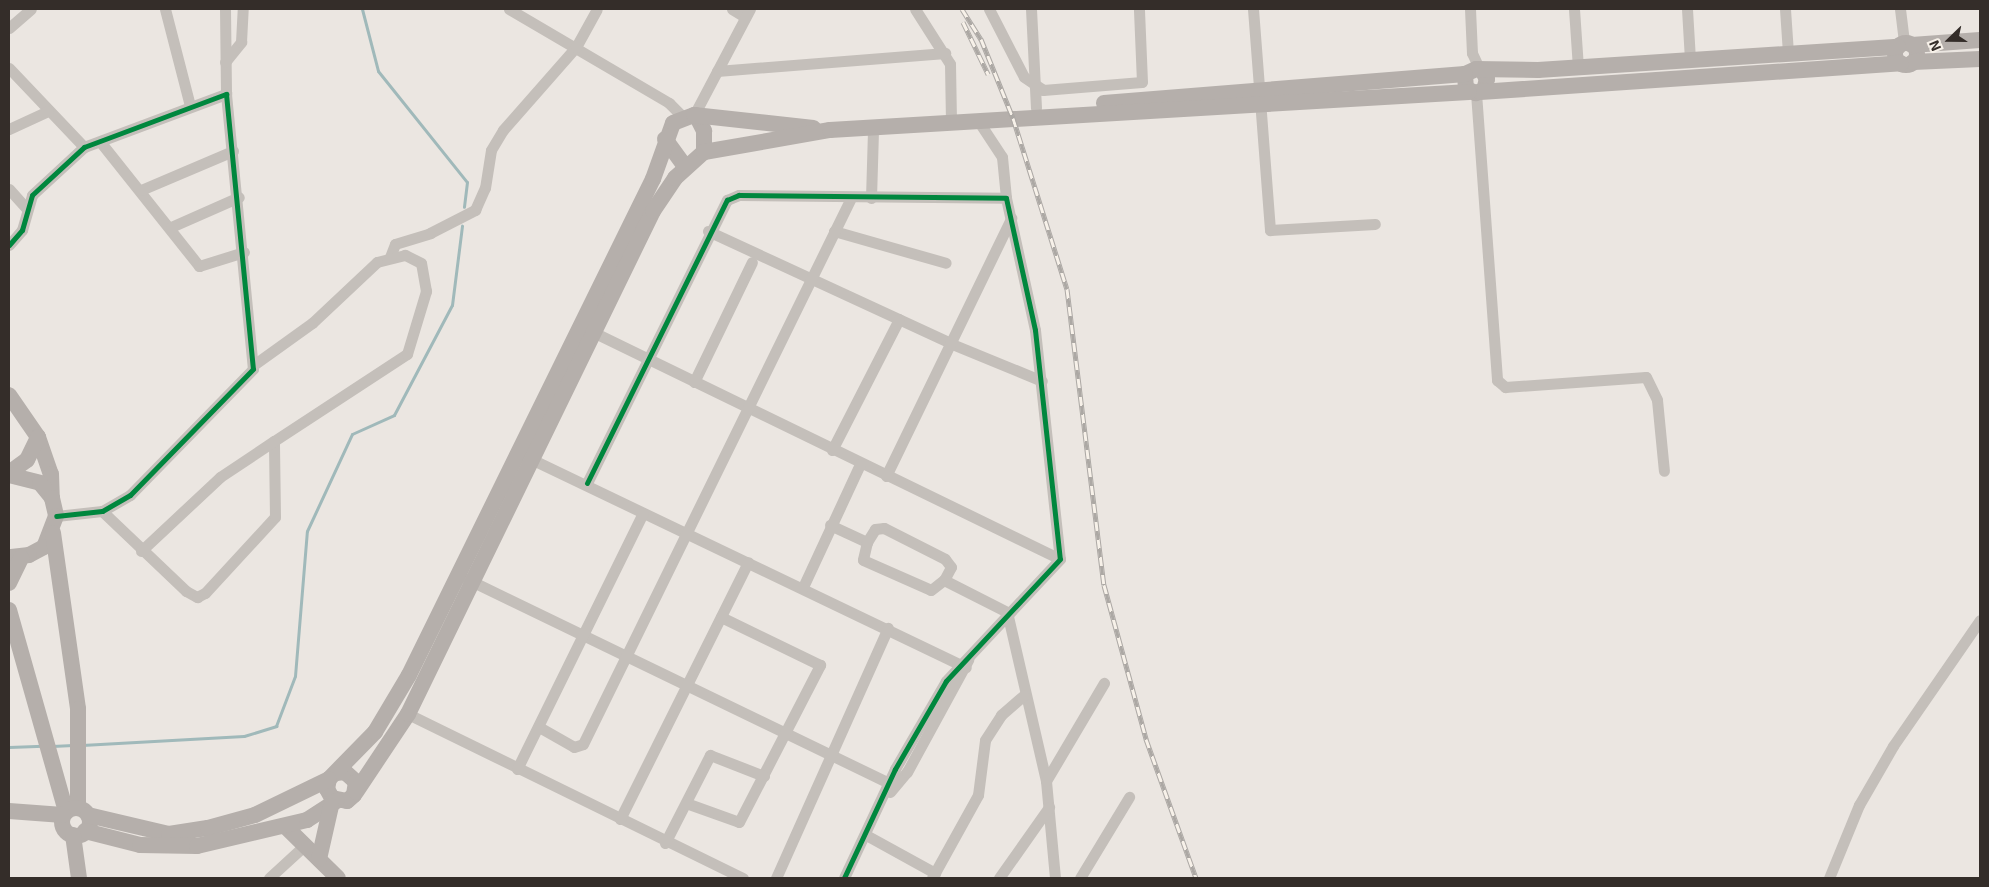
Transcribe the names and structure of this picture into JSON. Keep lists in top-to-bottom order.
{
  "north": "left"
}
